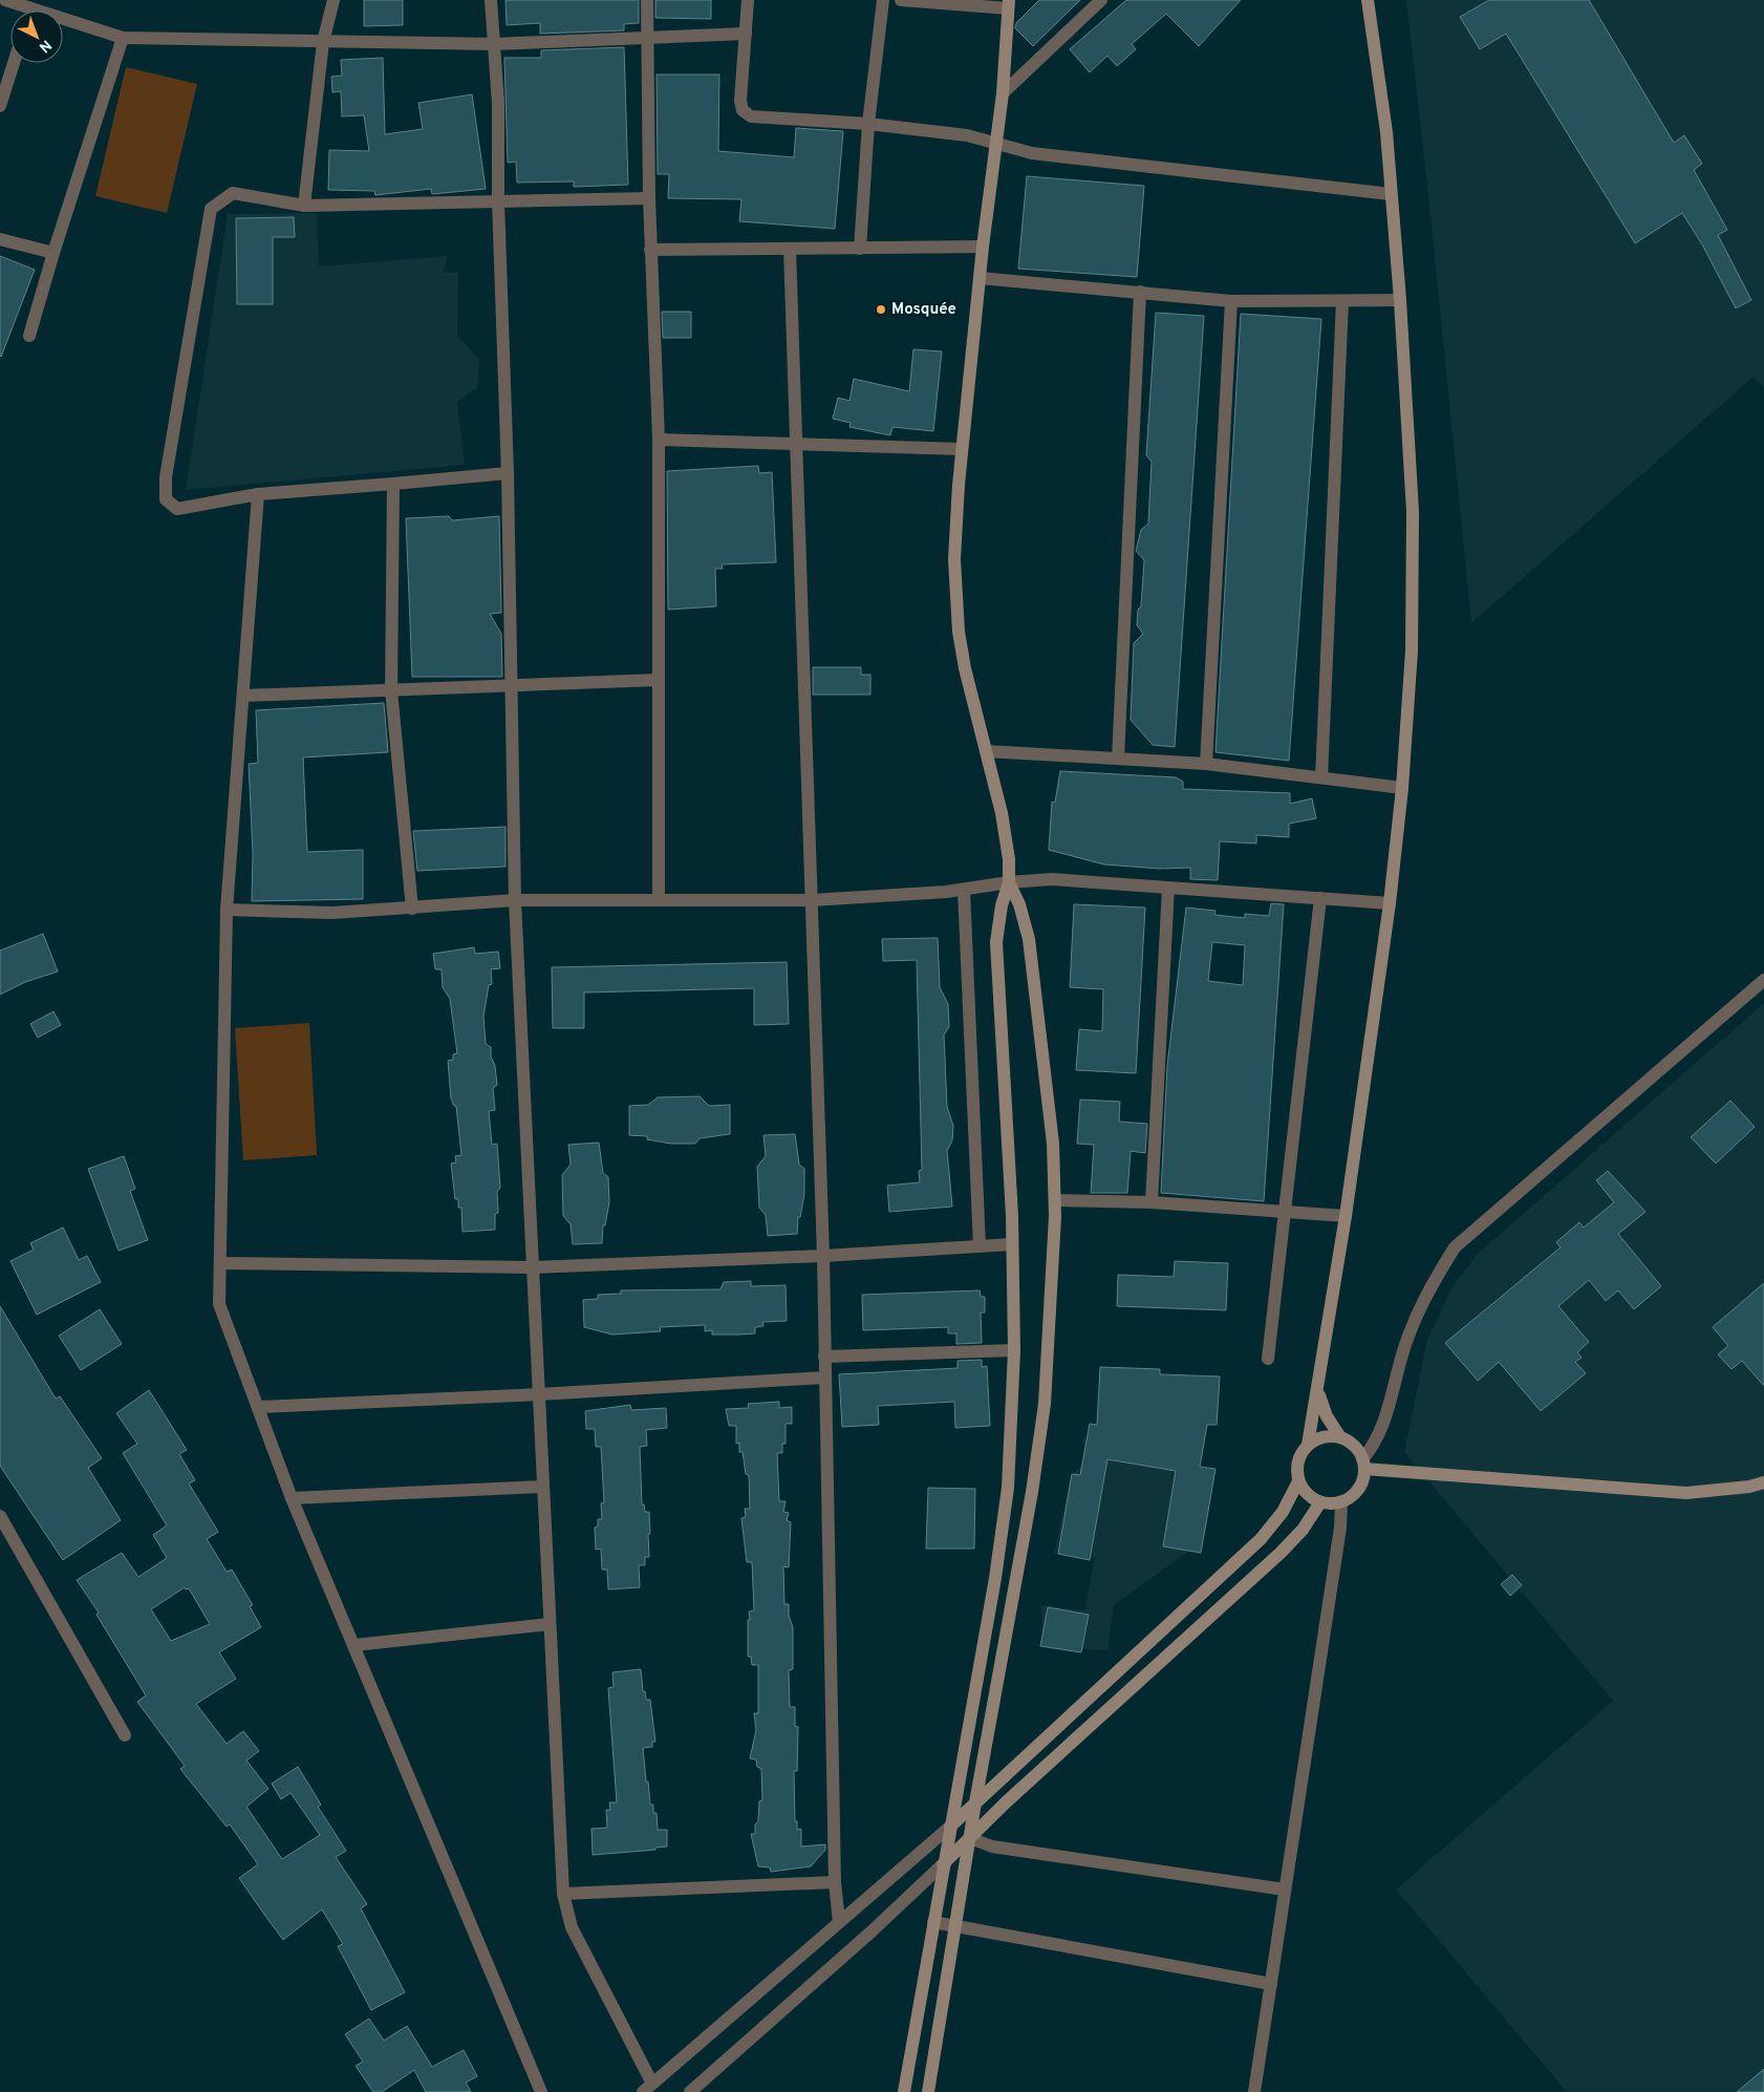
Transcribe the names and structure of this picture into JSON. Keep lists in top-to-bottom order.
{
  "places": ["Mosquée"],
  "north": "bottom right"
}
